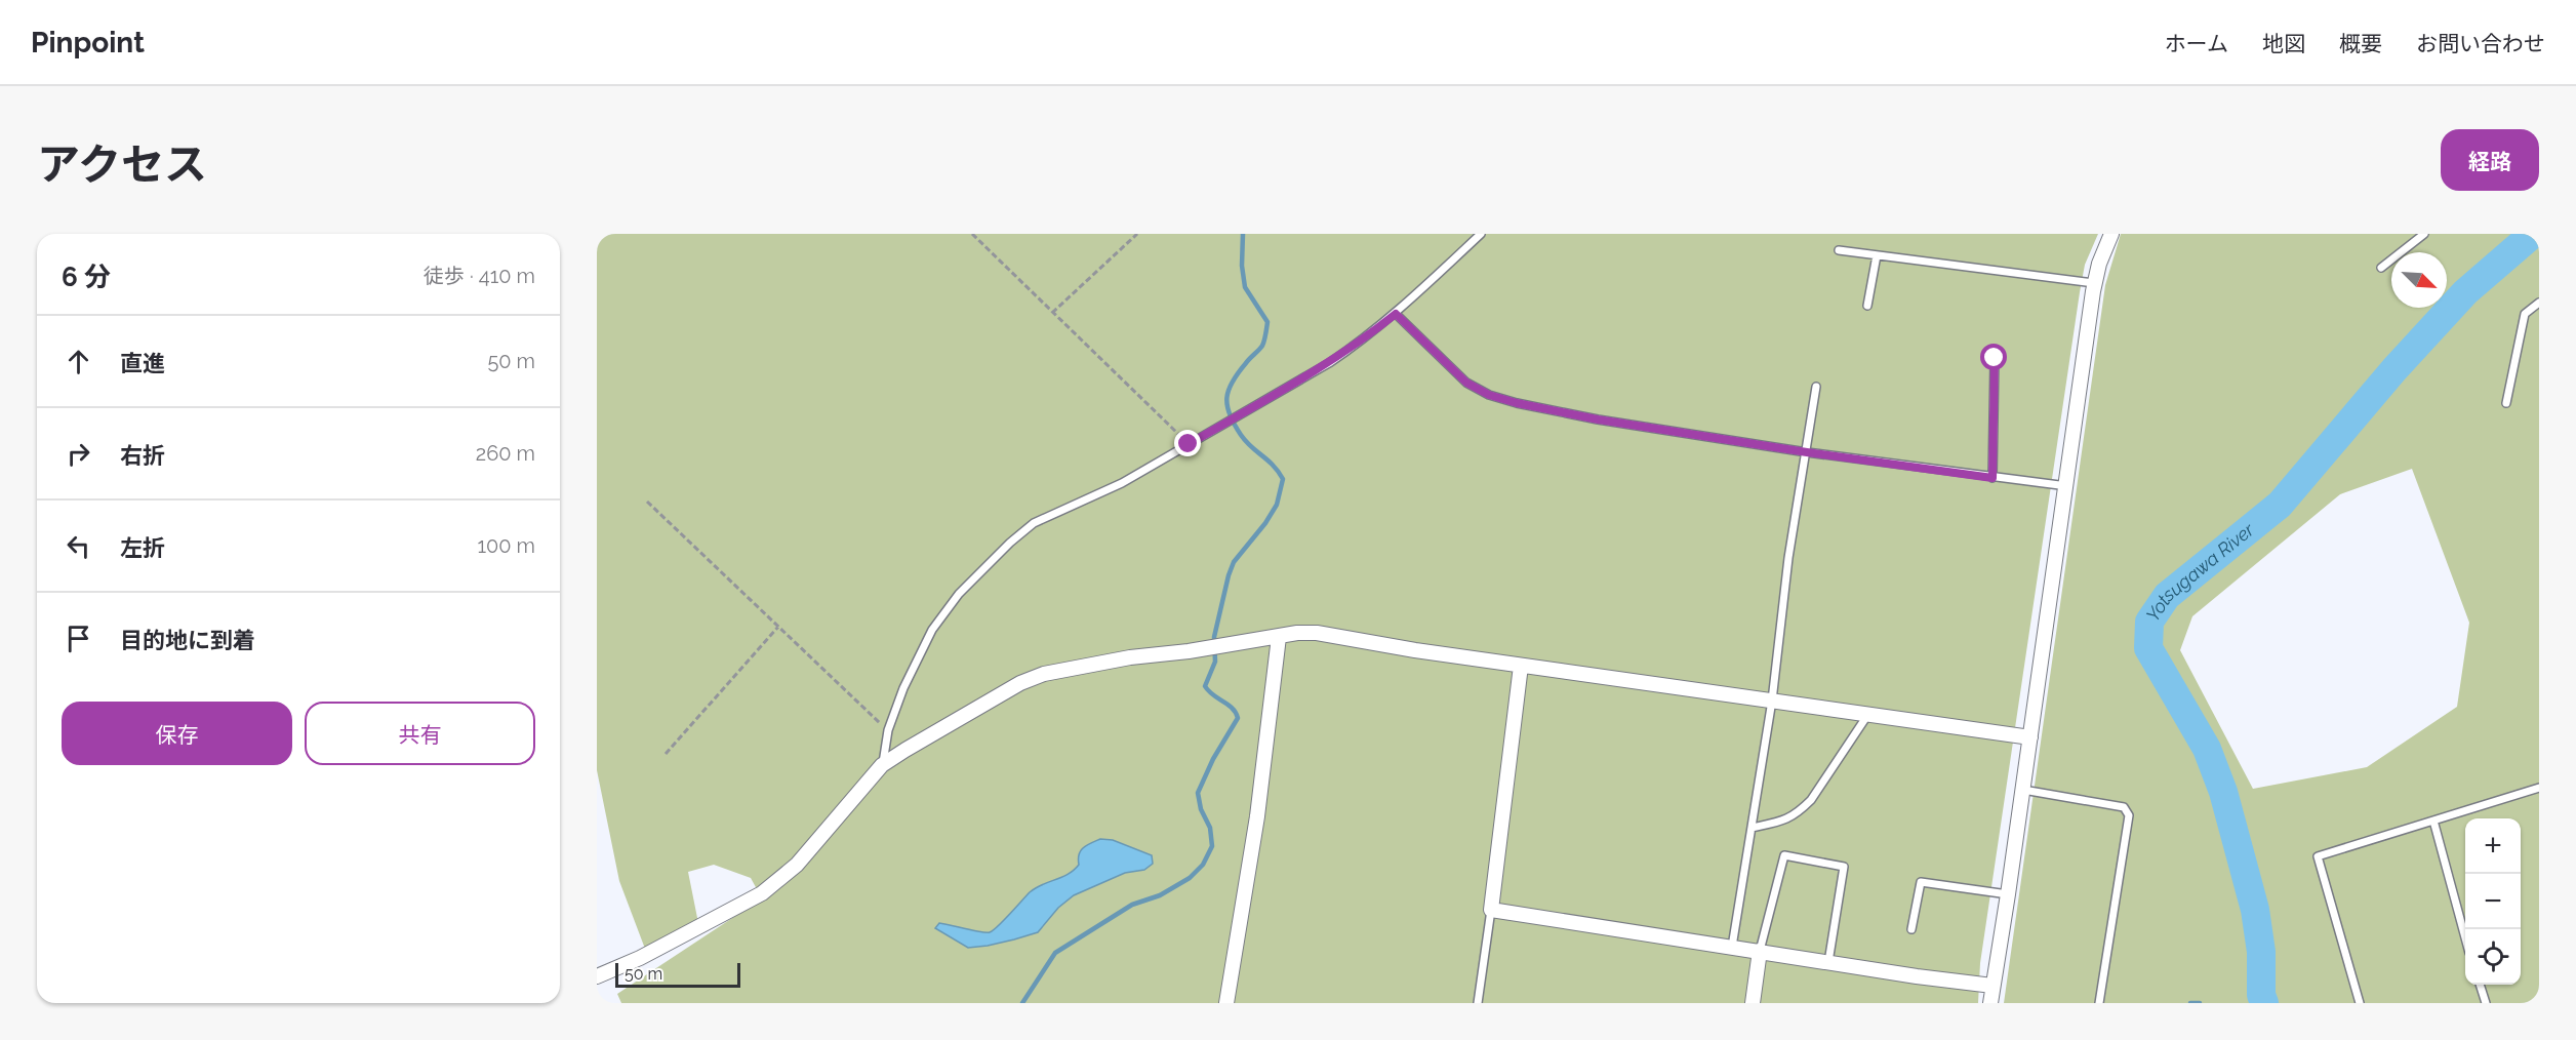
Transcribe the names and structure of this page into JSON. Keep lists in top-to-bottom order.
{
  "water": ["Yotsugawa River"],
  "scale_bar": "50 m",
  "north": "bottom right",
  "page": {
    "header": "Pinpoint",
    "nav": [
      "ホーム",
      "地図",
      "概要",
      "お問い合わせ"
    ],
    "title": "アクセス",
    "buttons": [
      "経路",
      ["保存", "共有"]
    ],
    "heading": ["6 分", "徒歩 · 410 m"],
    "list": [
      ["直進", "50 m"],
      ["右折", "260 m"],
      ["左折", "100 m"],
      "目的地に到着"
    ],
    "map_buttons": ["+", "−"],
    "scale": "50 m"
  }
}
